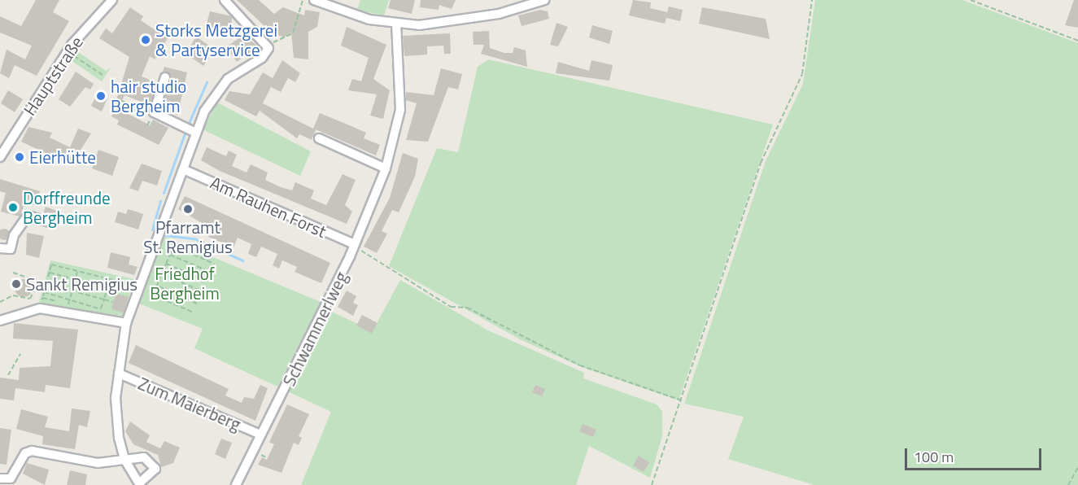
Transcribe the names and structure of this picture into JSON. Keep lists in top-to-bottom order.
{
  "streets": {
    "street": [
      "Hauptstraße",
      "Am Rauhen Forst",
      "Schwammerlweg",
      "Zum Maierberg"
    ]
  },
  "crossings": [
    ["Am Rauhen Forst", "Schwammerlweg"],
    ["Schwammerlweg", "Zum Maierberg"]
  ],
  "parks": ["Friedhof Bergheim"],
  "places": [
    "Storks Metzgerei & Partyservice",
    "hair studio Bergheim",
    "Eierhütte",
    "Dorffreunde Bergheim",
    "Pfarramt St. Remigius",
    "Sankt Remigius"
  ],
  "scale_bar": "100 m"
}
